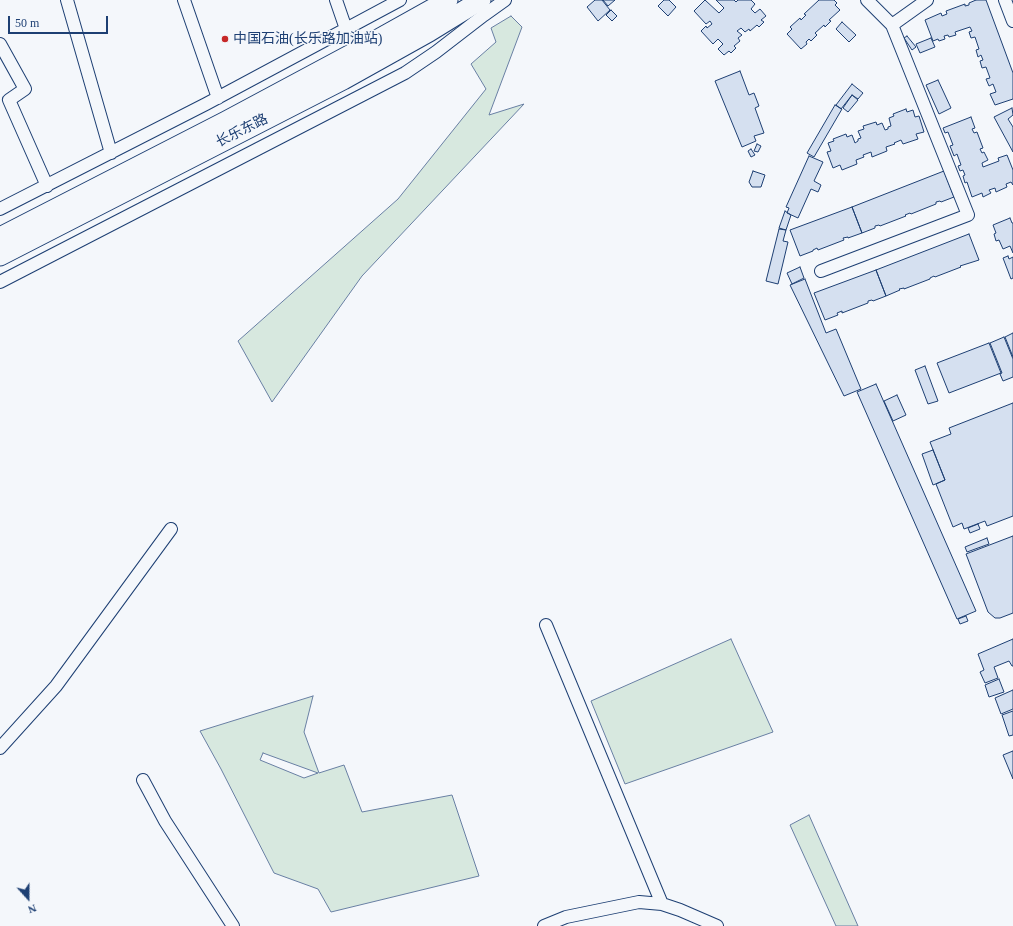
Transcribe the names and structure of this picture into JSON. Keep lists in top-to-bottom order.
{
  "streets": {
    "main road": ["长乐东路"]
  },
  "places": ["中国石油(长乐路加油站)"],
  "scale_bar": "50 m",
  "north": "bottom"
}
